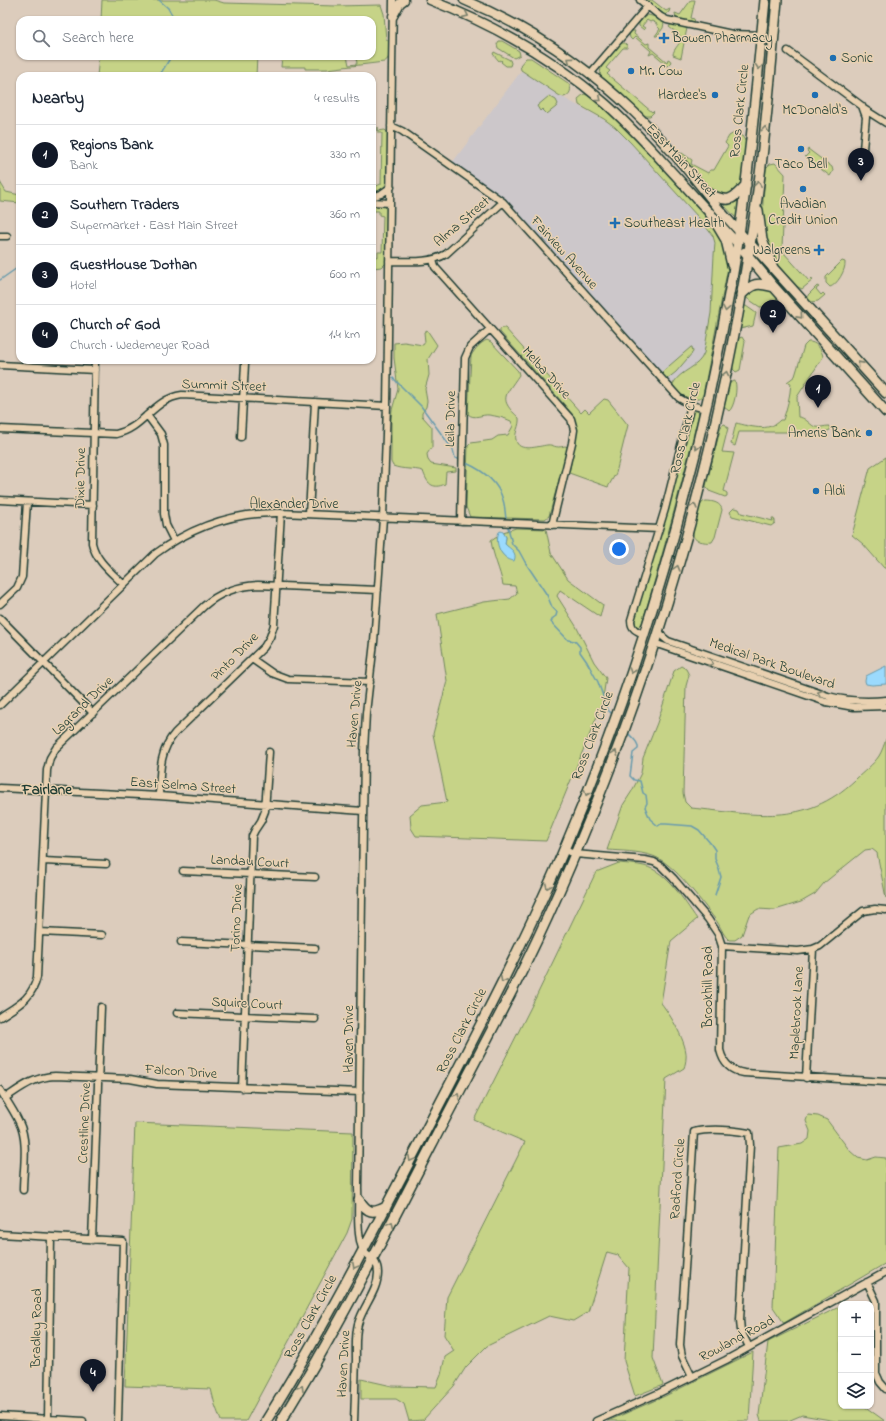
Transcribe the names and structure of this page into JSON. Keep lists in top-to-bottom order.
{
  "streets": {
    "highway": ["Ross Clark Circle", "East Main Street"],
    "street": [
      "Alma Street",
      "Fairview Avenue",
      "Melba Drive",
      "Summit Street",
      "Leila Drive",
      "Dixie Drive",
      "Alexander Drive",
      "Pinto Drive",
      "Medical Park Boulevard",
      "Lagrand Drive",
      "Haven Drive",
      "East Selma Street",
      "Landau Court",
      "Torino Drive",
      "Brookhill Road",
      "Squire Court",
      "Maplebrook Lane",
      "Falcon Drive",
      "Crestline Drive",
      "Radford Circle",
      "Bradley Road",
      "Rowland Road"
    ]
  },
  "crossings": [
    ["Ross Clark Circle", "East Main Street"],
    ["Ross Clark Circle", "Fairview Avenue"],
    ["Ross Clark Circle", "Medical Park Boulevard"],
    ["Ross Clark Circle", "Haven Drive"],
    ["Ross Clark Circle", "Brookhill Road"],
    ["Alma Street", "Fairview Avenue"],
    ["Alma Street", "Melba Drive"],
    ["Alma Street", "Haven Drive"],
    ["Fairview Avenue", "Haven Drive"],
    ["Melba Drive", "Leila Drive"],
    ["Melba Drive", "Alexander Drive"],
    ["Summit Street", "Dixie Drive"],
    ["Summit Street", "Haven Drive"],
    ["Leila Drive", "Alexander Drive"],
    ["Dixie Drive", "Alexander Drive"],
    ["Alexander Drive", "Pinto Drive"],
    ["Alexander Drive", "Haven Drive"],
    ["Pinto Drive", "Lagrand Drive"],
    ["Pinto Drive", "East Selma Street"],
    ["Lagrand Drive", "Haven Drive"],
    ["Lagrand Drive", "East Selma Street"],
    ["Haven Drive", "East Selma Street"],
    ["Haven Drive", "Falcon Drive"],
    ["East Selma Street", "Torino Drive"],
    ["Landau Court", "Torino Drive"],
    ["Torino Drive", "Squire Court"],
    ["Torino Drive", "Falcon Drive"],
    ["Brookhill Road", "Maplebrook Lane"],
    ["Falcon Drive", "Crestline Drive"],
    ["Radford Circle", "Rowland Road"]
  ],
  "districts": ["Fairlane"],
  "places": {
    "health": ["Bowen Pharmacy", "Southeast Health", "Walgreens"],
    "other": [
      "Sonic",
      "Mr. Cow",
      "Hardee's",
      "McDonald's",
      "Taco Bell",
      "Avadian Credit Union",
      "Ameris Bank",
      "Aldi"
    ]
  },
  "page": {
    "search": "Search here",
    "heading": ["Nearby", "4 results"],
    "list": [
      {
        "mark": "1",
        "name": "Regions Bank",
        "note": "Bank",
        "value": "330 m"
      },
      {
        "mark": "2",
        "name": "Southern Traders",
        "note": "Supermarket · East Main Street",
        "value": "360 m"
      },
      {
        "mark": "3",
        "name": "GuestHouse Dothan",
        "note": "Hotel",
        "value": "600 m"
      },
      {
        "mark": "4",
        "name": "Church of God",
        "note": "Church · Wedemeyer Road",
        "value": "1.4 km"
      }
    ],
    "pins": [
      "3",
      "2",
      "1",
      "4"
    ],
    "map_buttons": ["+", "−"]
  }
}
